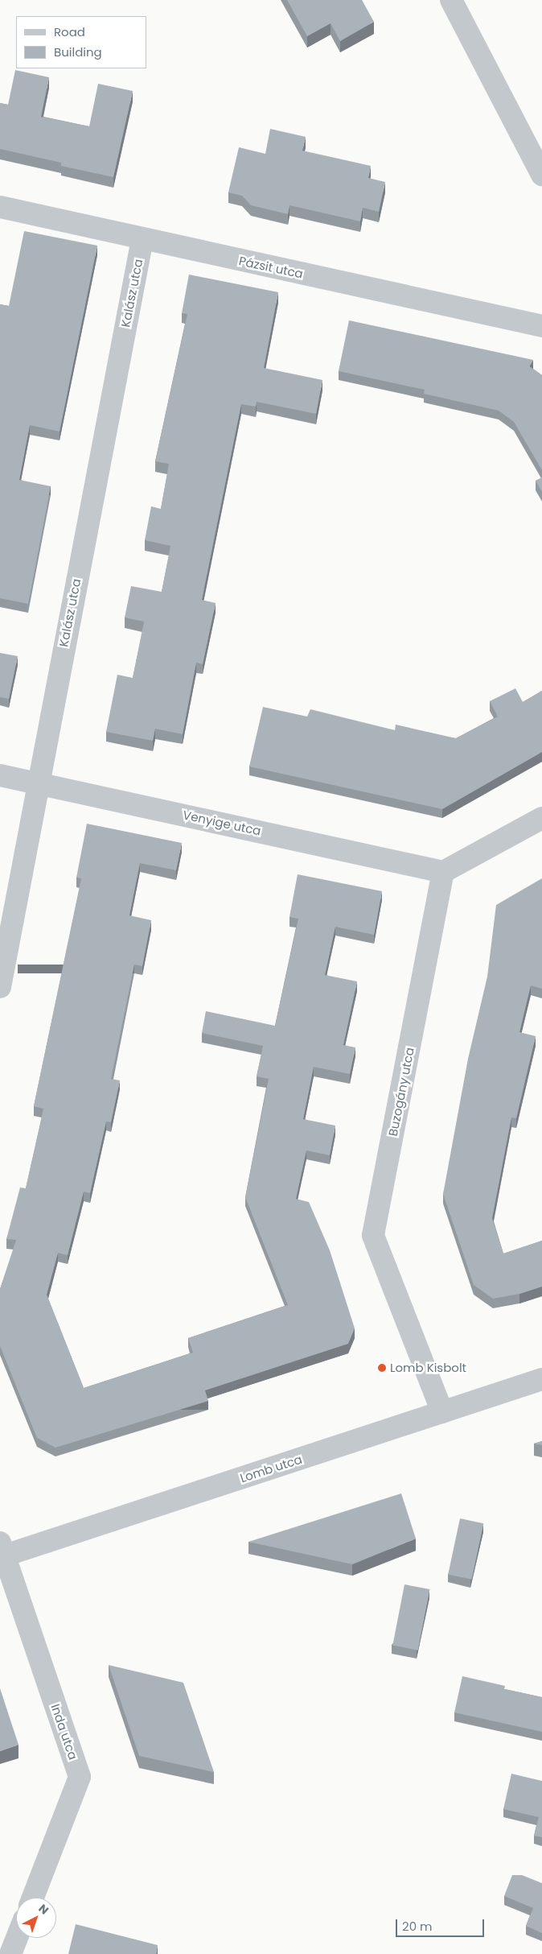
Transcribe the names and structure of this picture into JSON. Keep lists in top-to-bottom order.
{
  "streets": {
    "street": [
      "Pázsit utca",
      "Kalász utca",
      "Venyige utca",
      "Buzogány utca",
      "Lomb utca",
      "Inda utca"
    ]
  },
  "crossings": [
    ["Pázsit utca", "Kalász utca"],
    ["Kalász utca", "Venyige utca"],
    ["Venyige utca", "Buzogány utca"],
    ["Buzogány utca", "Lomb utca"],
    ["Lomb utca", "Inda utca"]
  ],
  "places": ["Lomb Kisbolt"],
  "legend": ["Road", "Building"],
  "scale_bar": "20 m",
  "north": "top right"
}
